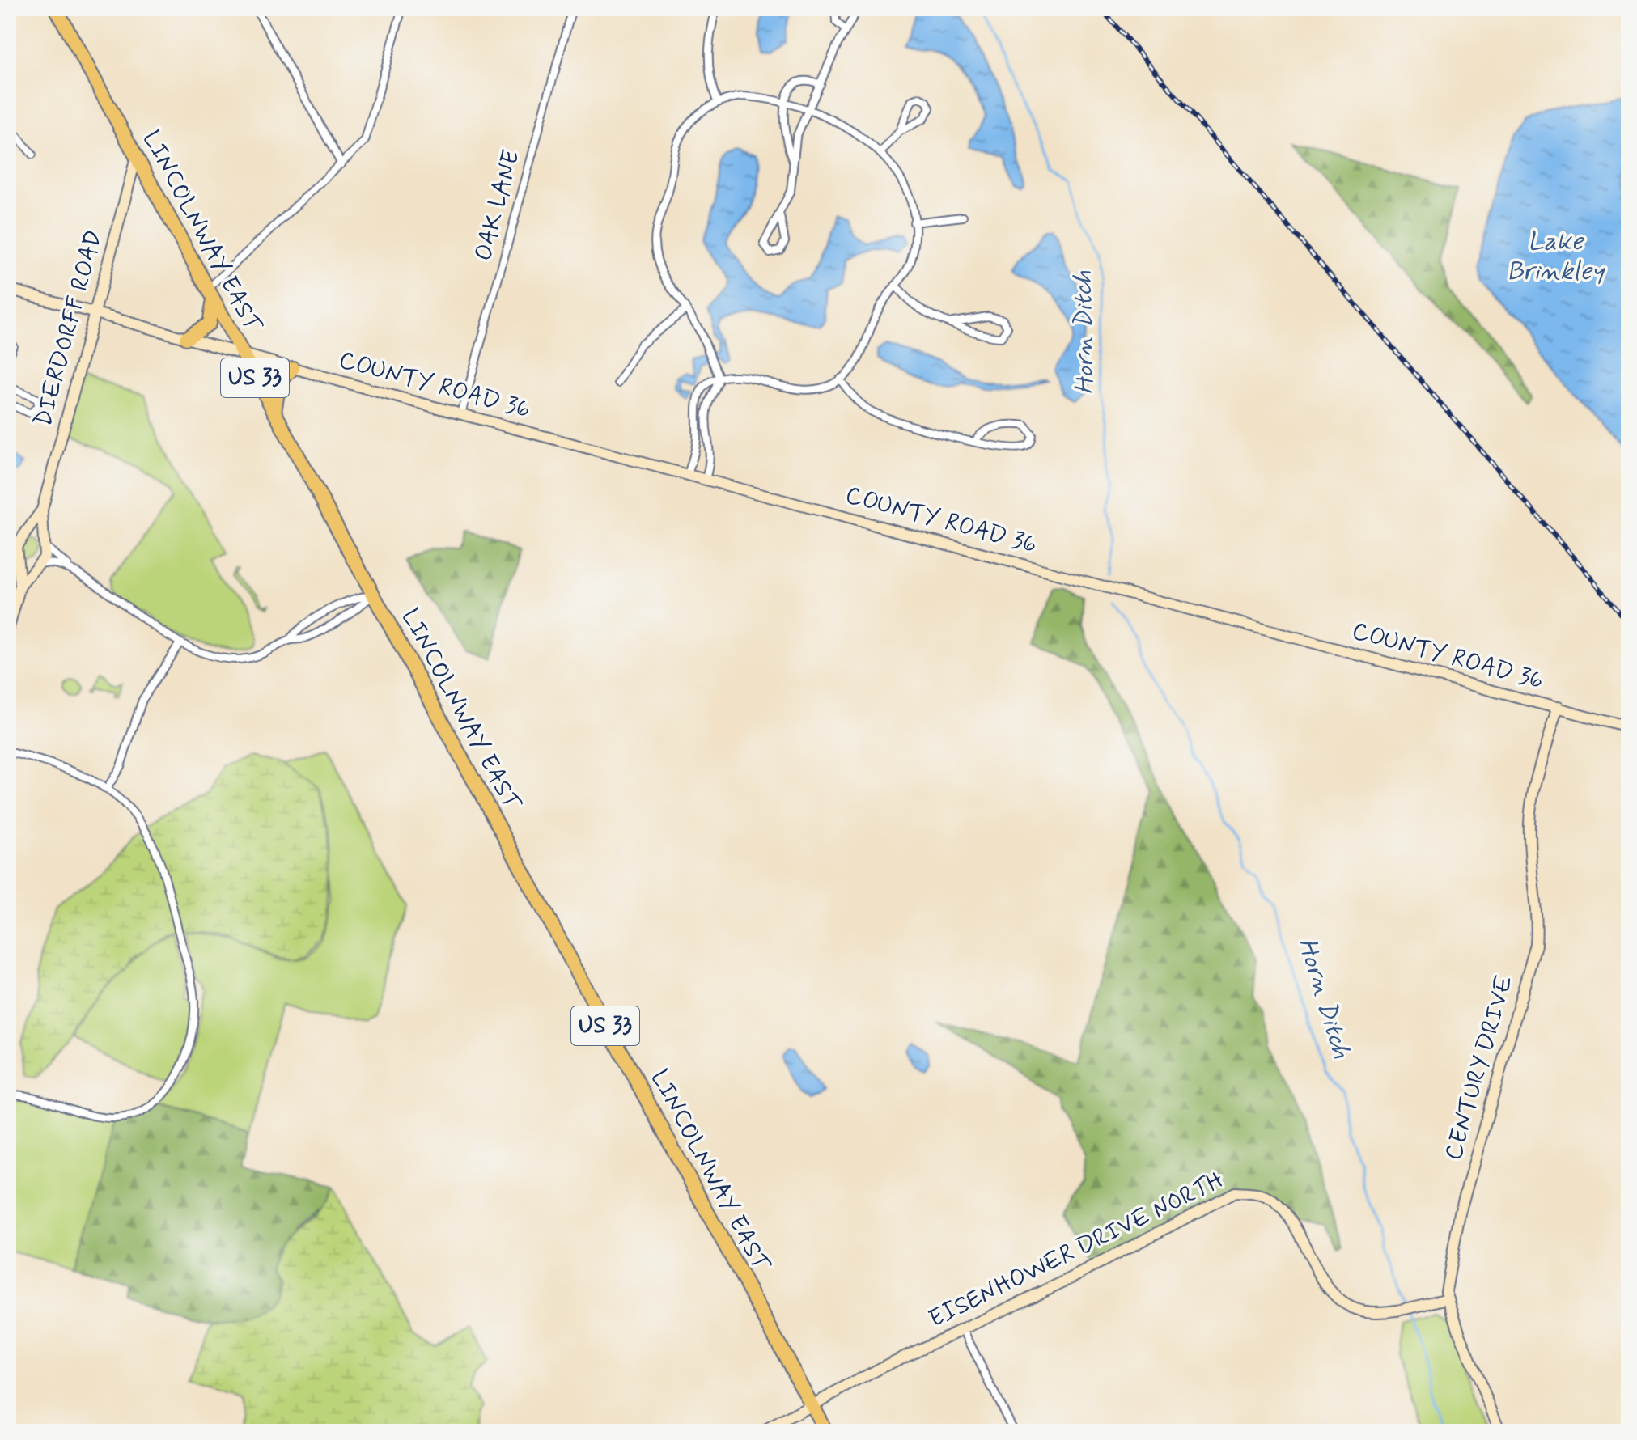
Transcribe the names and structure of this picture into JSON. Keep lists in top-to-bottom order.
{
  "streets": {
    "highway": ["LINCOLNWAY EAST", "US 33"],
    "street": [
      "OAK LANE",
      "DIERDORFF ROAD",
      "COUNTY ROAD 36",
      "CENTURY DRIVE",
      "EISENHOWER DRIVE NORTH"
    ]
  },
  "crossings": [
    ["OAK LANE", "COUNTY ROAD 36"],
    ["LINCOLNWAY EAST", "DIERDORFF ROAD"],
    ["LINCOLNWAY EAST", "COUNTY ROAD 36"],
    ["LINCOLNWAY EAST", "EISENHOWER DRIVE NORTH"],
    ["DIERDORFF ROAD", "COUNTY ROAD 36"],
    ["COUNTY ROAD 36", "CENTURY DRIVE"],
    ["CENTURY DRIVE", "EISENHOWER DRIVE NORTH"]
  ],
  "water": ["Lake Brinkley", "Horn Ditch"]
}
